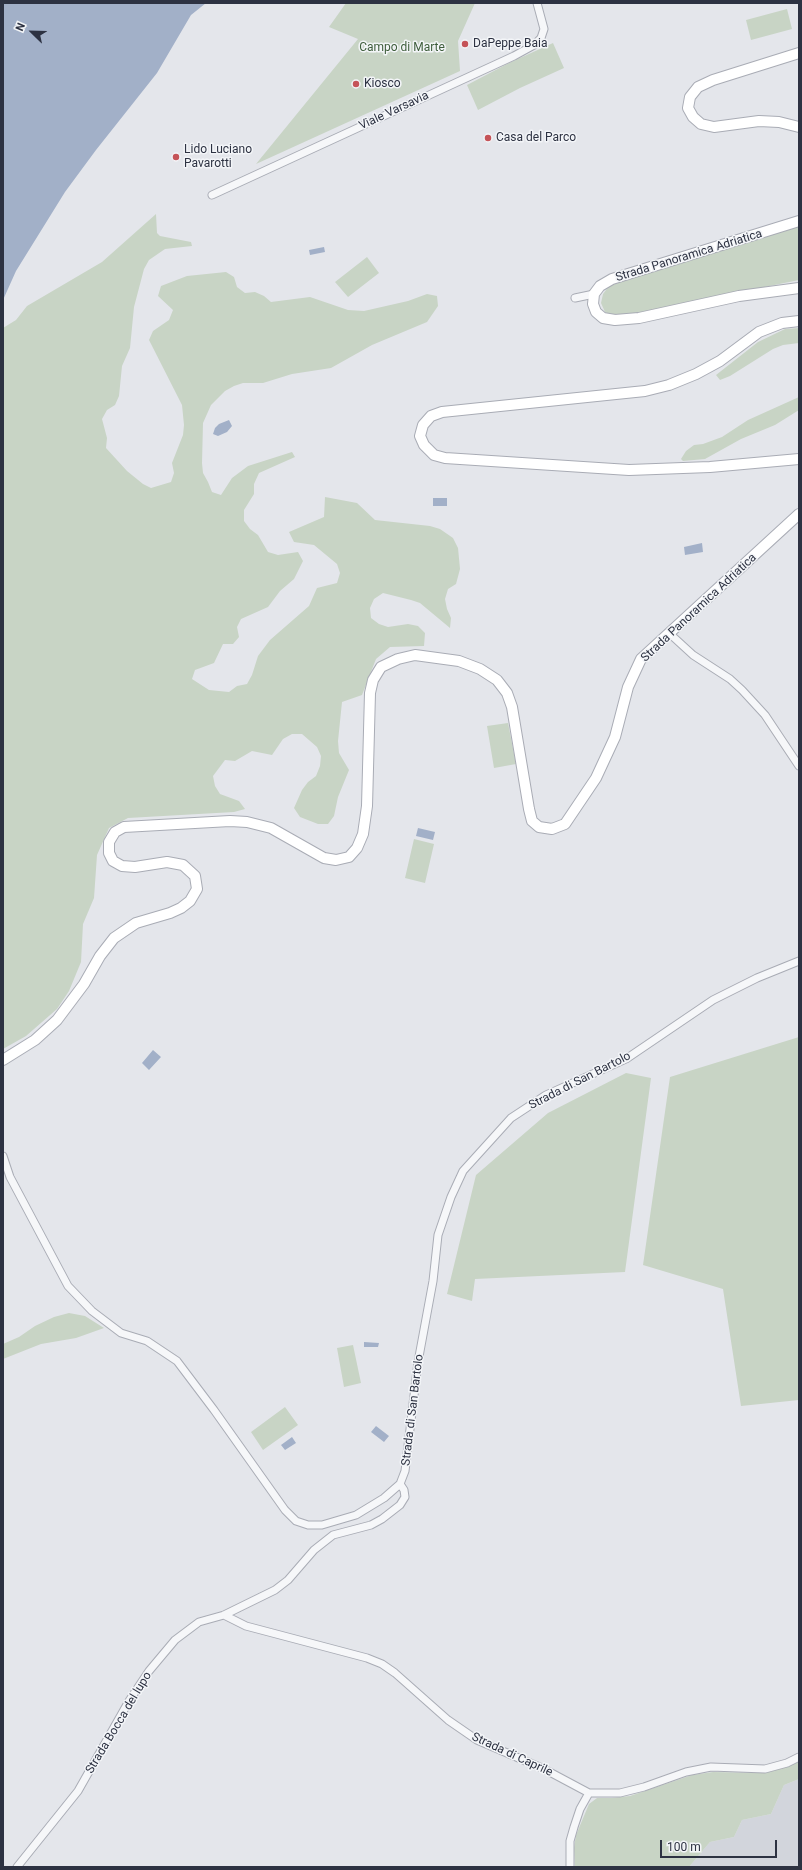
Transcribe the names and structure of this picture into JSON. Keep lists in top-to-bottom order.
{
  "streets": {
    "street": [
      "Viale Varsavia",
      "Strada Panoramica Adriatica",
      "Strada di San Bartolo",
      "Strada Bocca del lupo",
      "Strada di Caprile"
    ]
  },
  "crossings": [
    ["Strada di San Bartolo", "Strada Bocca del lupo"],
    ["Strada Bocca del lupo", "Strada di Caprile"]
  ],
  "parks": ["Campo di Marte"],
  "places": [
    "DaPeppe Baia",
    "Kiosco",
    "Casa del Parco",
    "Lido Luciano Pavarotti"
  ],
  "scale_bar": "100 m",
  "north": "top left"
}
